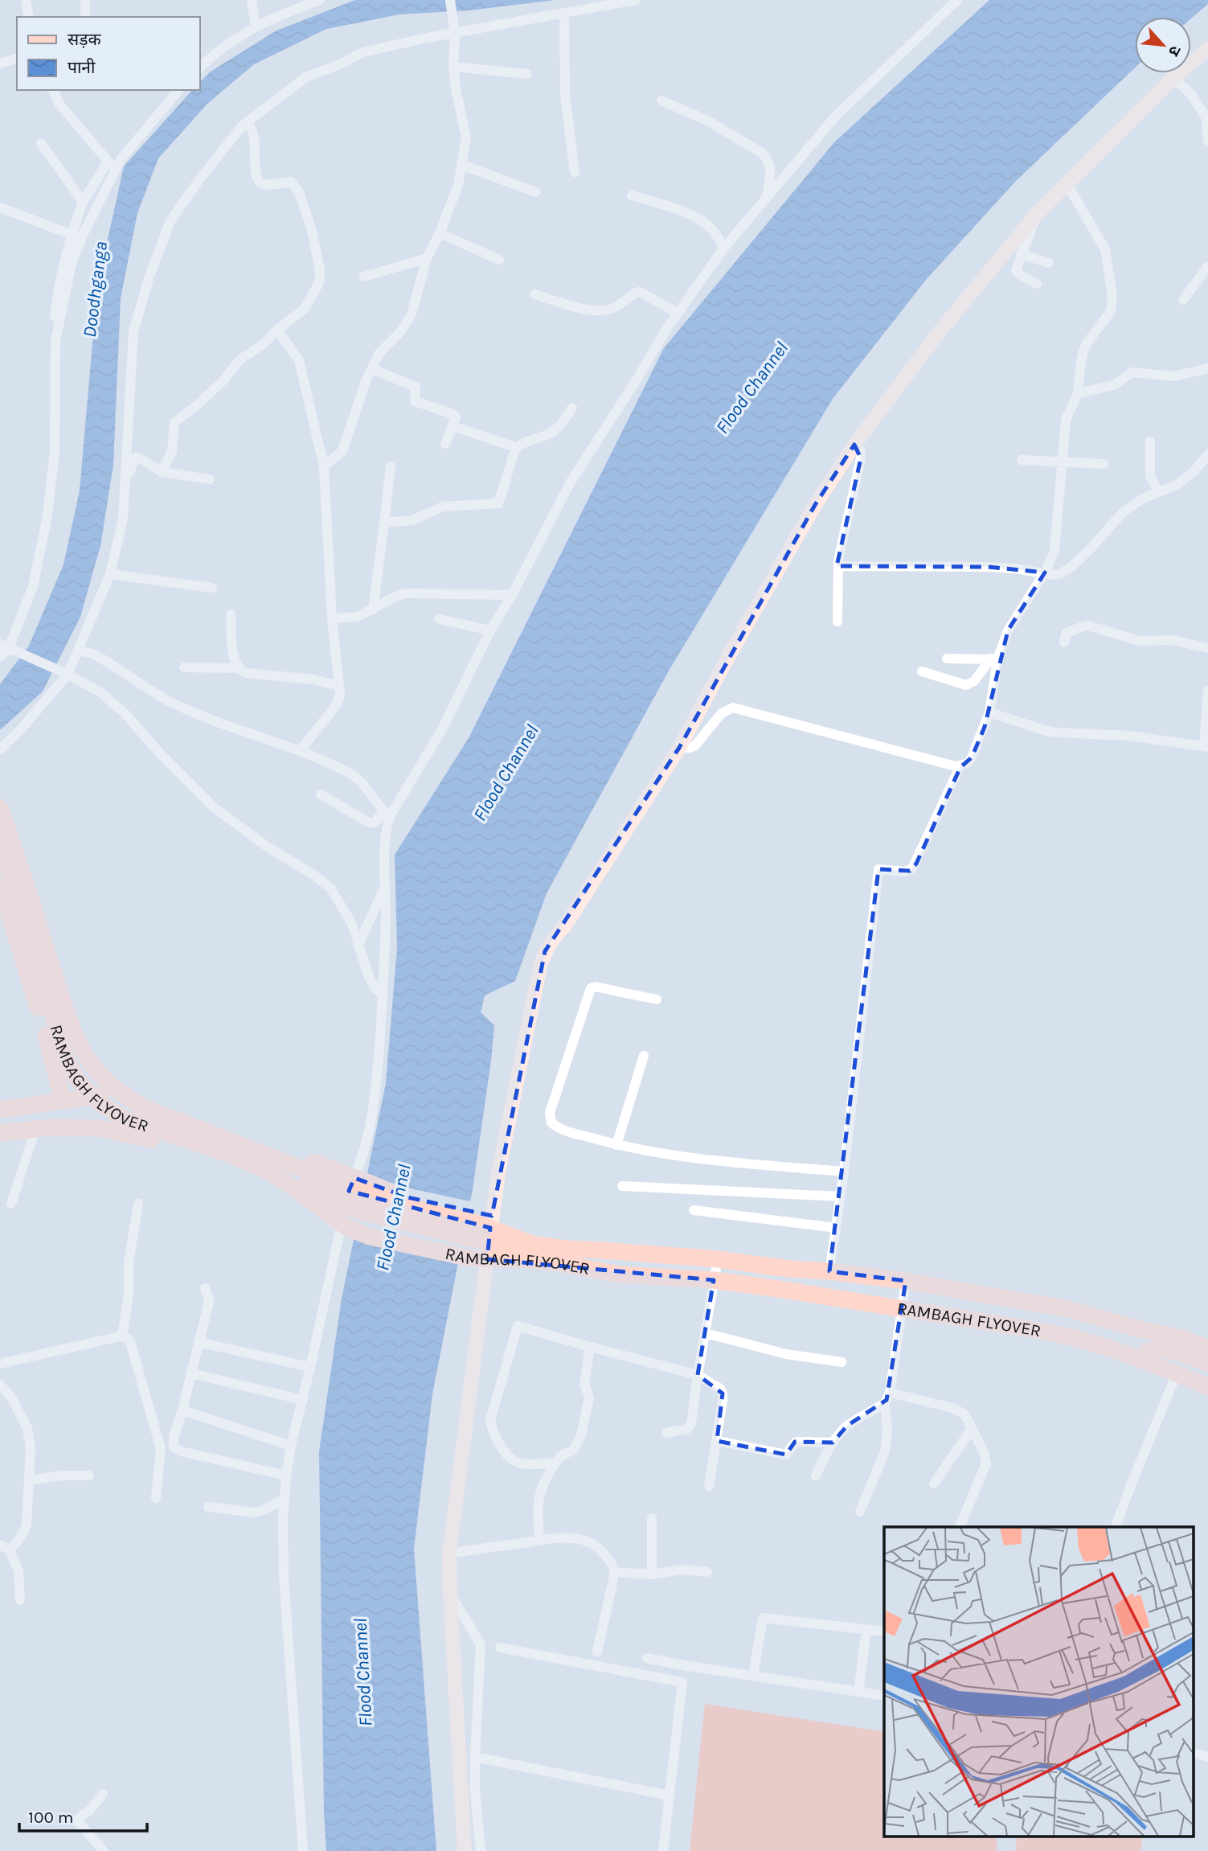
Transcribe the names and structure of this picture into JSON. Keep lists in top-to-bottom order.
{
  "streets": {
    "main road": ["RAMBAGH FLYOVER"]
  },
  "water": ["Doodhganga", "Flood Channel"],
  "legend": ["सड़क", "पानी"],
  "scale_bar": "100 m",
  "north": "bottom right"
}
